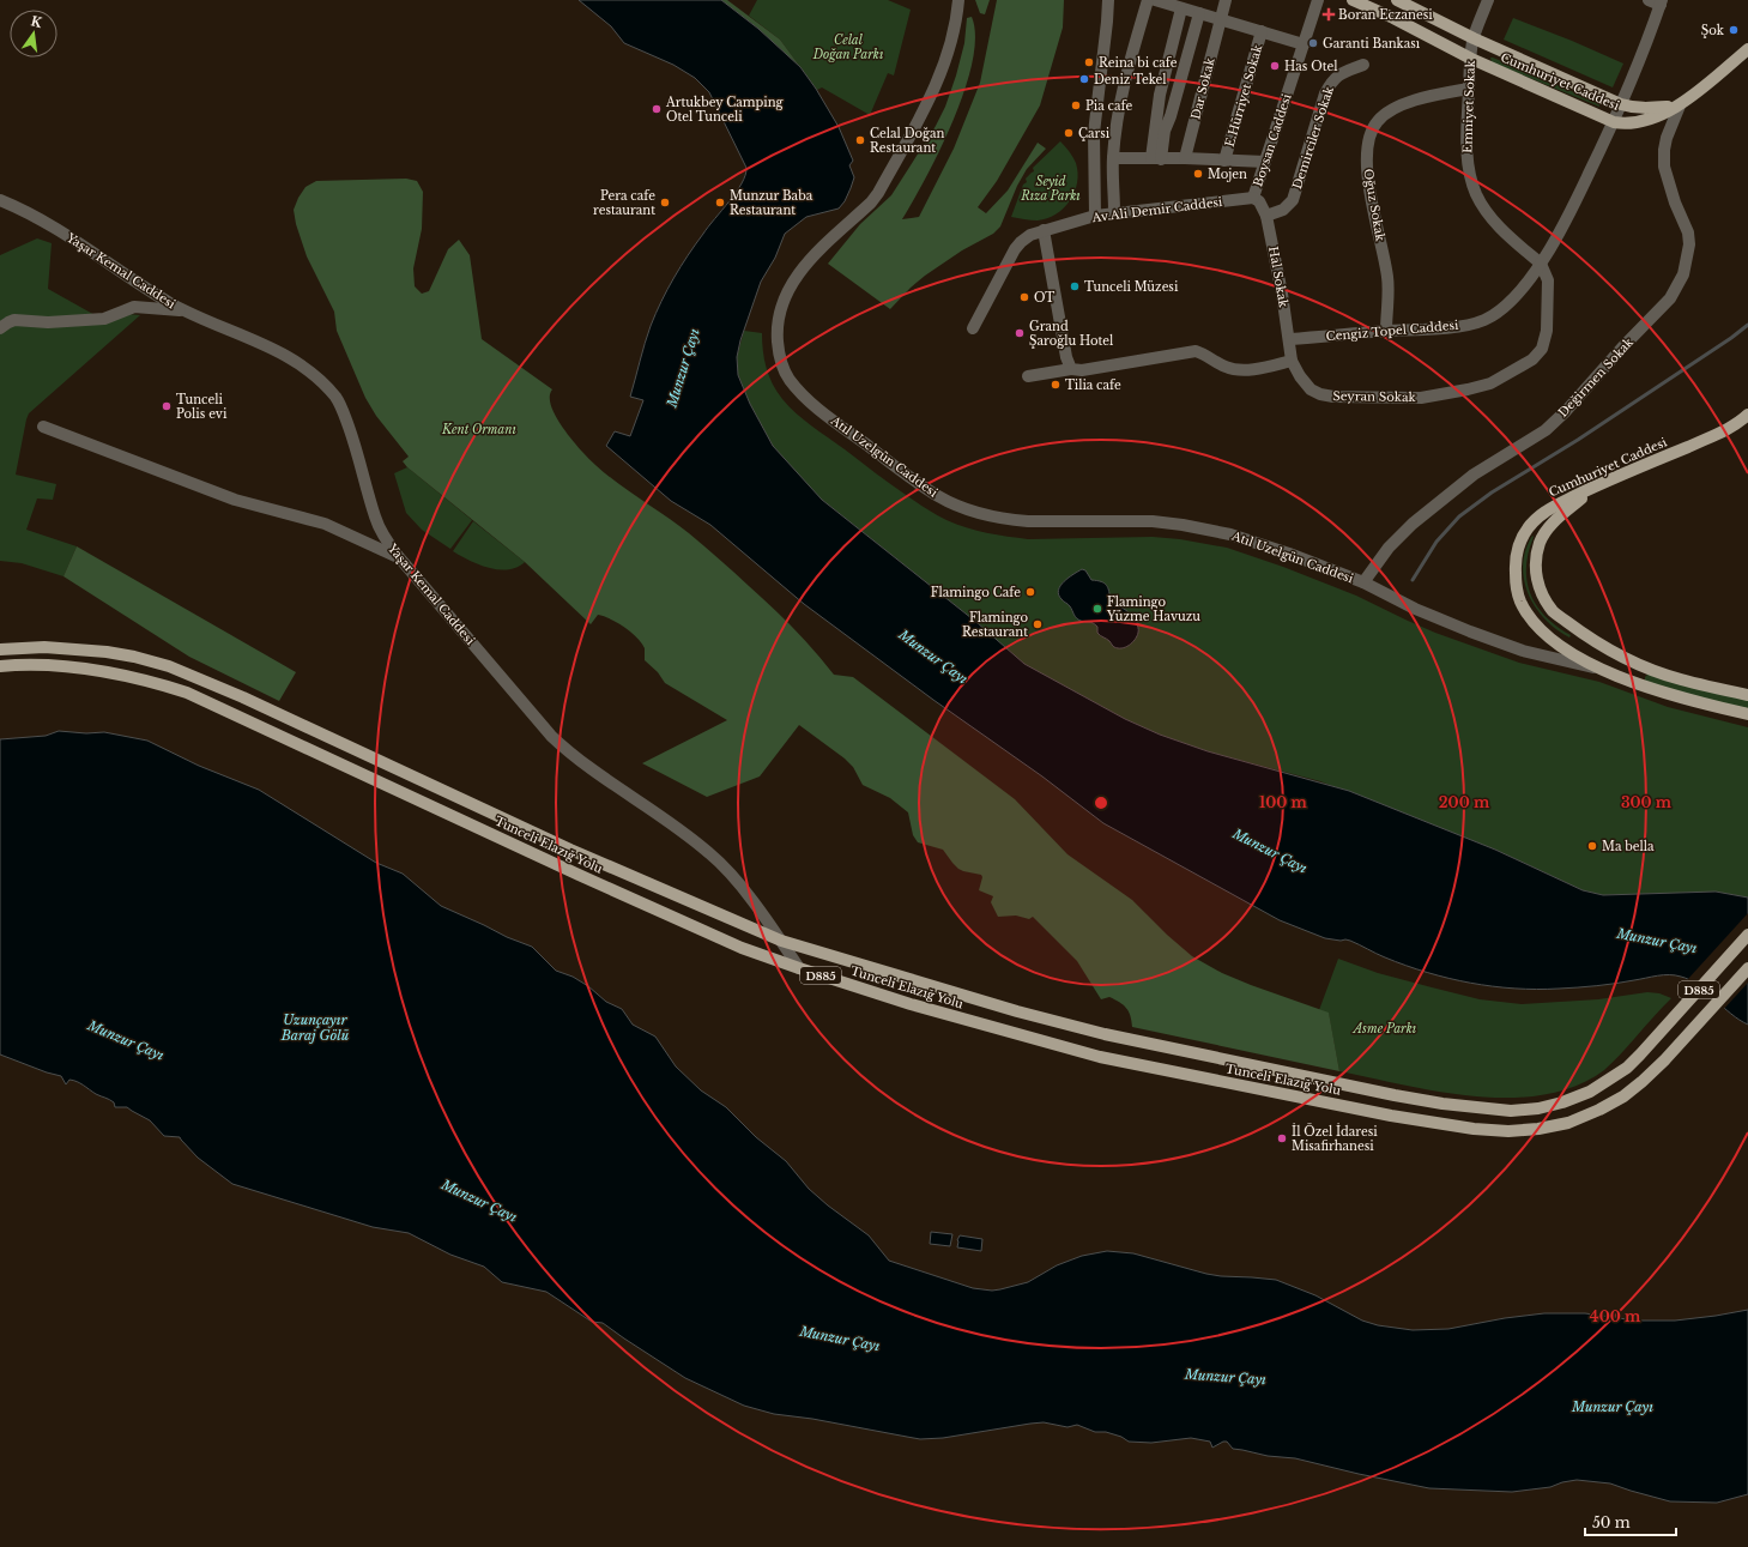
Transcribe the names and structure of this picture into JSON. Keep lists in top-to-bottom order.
{
  "streets": {
    "main road": ["Cumhuriyet Caddesi", "Tunceli Elazığ Yolu", "D885"],
    "street": [
      "Dar Sokak",
      "E.Hürriyet Sokak",
      "Emniyet Sokak",
      "Demirciler Sokak",
      "Boysan Caddesi",
      "Oğuz Sokak",
      "Av.Ali Demir Caddesi",
      "Yaşar Kemal Caddesi",
      "Hal Sokak",
      "Cengiz Topel Caddesi",
      "Değirmen Sokak",
      "Seyran Sokak",
      "Atıl Uzelgün Caddesi"
    ]
  },
  "crossings": [
    ["Cumhuriyet Caddesi", "Emniyet Sokak"],
    ["Cumhuriyet Caddesi", "Cengiz Topel Caddesi"],
    ["Cumhuriyet Caddesi", "Değirmen Sokak"],
    ["Cumhuriyet Caddesi", "Atıl Uzelgün Caddesi"],
    ["Emniyet Sokak", "Oğuz Sokak"],
    ["Emniyet Sokak", "Cengiz Topel Caddesi"],
    ["Emniyet Sokak", "Seyran Sokak"],
    ["Demirciler Sokak", "Hal Sokak"],
    ["Boysan Caddesi", "Av.Ali Demir Caddesi"],
    ["Boysan Caddesi", "Hal Sokak"],
    ["Oğuz Sokak", "Cengiz Topel Caddesi"],
    ["Av.Ali Demir Caddesi", "Hal Sokak"],
    ["Yaşar Kemal Caddesi", "Tunceli Elazığ Yolu"],
    ["Hal Sokak", "Cengiz Topel Caddesi"],
    ["Hal Sokak", "Seyran Sokak"],
    ["Cengiz Topel Caddesi", "Seyran Sokak"],
    ["Değirmen Sokak", "Atıl Uzelgün Caddesi"]
  ],
  "water": ["Munzur Çayı", "Uzunçayır Baraj Gölü"],
  "parks": [
    "Celal Doğan Parkı",
    "Seyid Rıza Parkı",
    "Kent Ormanı",
    "Asme Parkı"
  ],
  "places": {
    "health": ["Boran Eczanesi"],
    "other": [
      "Şok",
      "Garanti Bankası",
      "Reina bi cafe",
      "Has Otel",
      "Deniz Tekel",
      "Pia cafe",
      "Artukbey Camping Otel Tunceli",
      "Çarsi",
      "Celal Doğan Restaurant",
      "Mojen",
      "Pera cafe restaurant",
      "Munzur Baba Restaurant",
      "Tunceli Müzesi",
      "OT",
      "Grand Şaroğlu Hotel",
      "Tilia cafe",
      "Tunceli Polis evi",
      "Flamingo Cafe",
      "Flamingo Yüzme Havuzu",
      "Flamingo Restaurant",
      "Ma bella",
      "İl Özel İdaresi Misafirhanesi"
    ]
  },
  "scale_bar": "50 m",
  "north": "top",
  "rings": [
    "100 m",
    "200 m",
    "300 m",
    "400 m"
  ]
}
